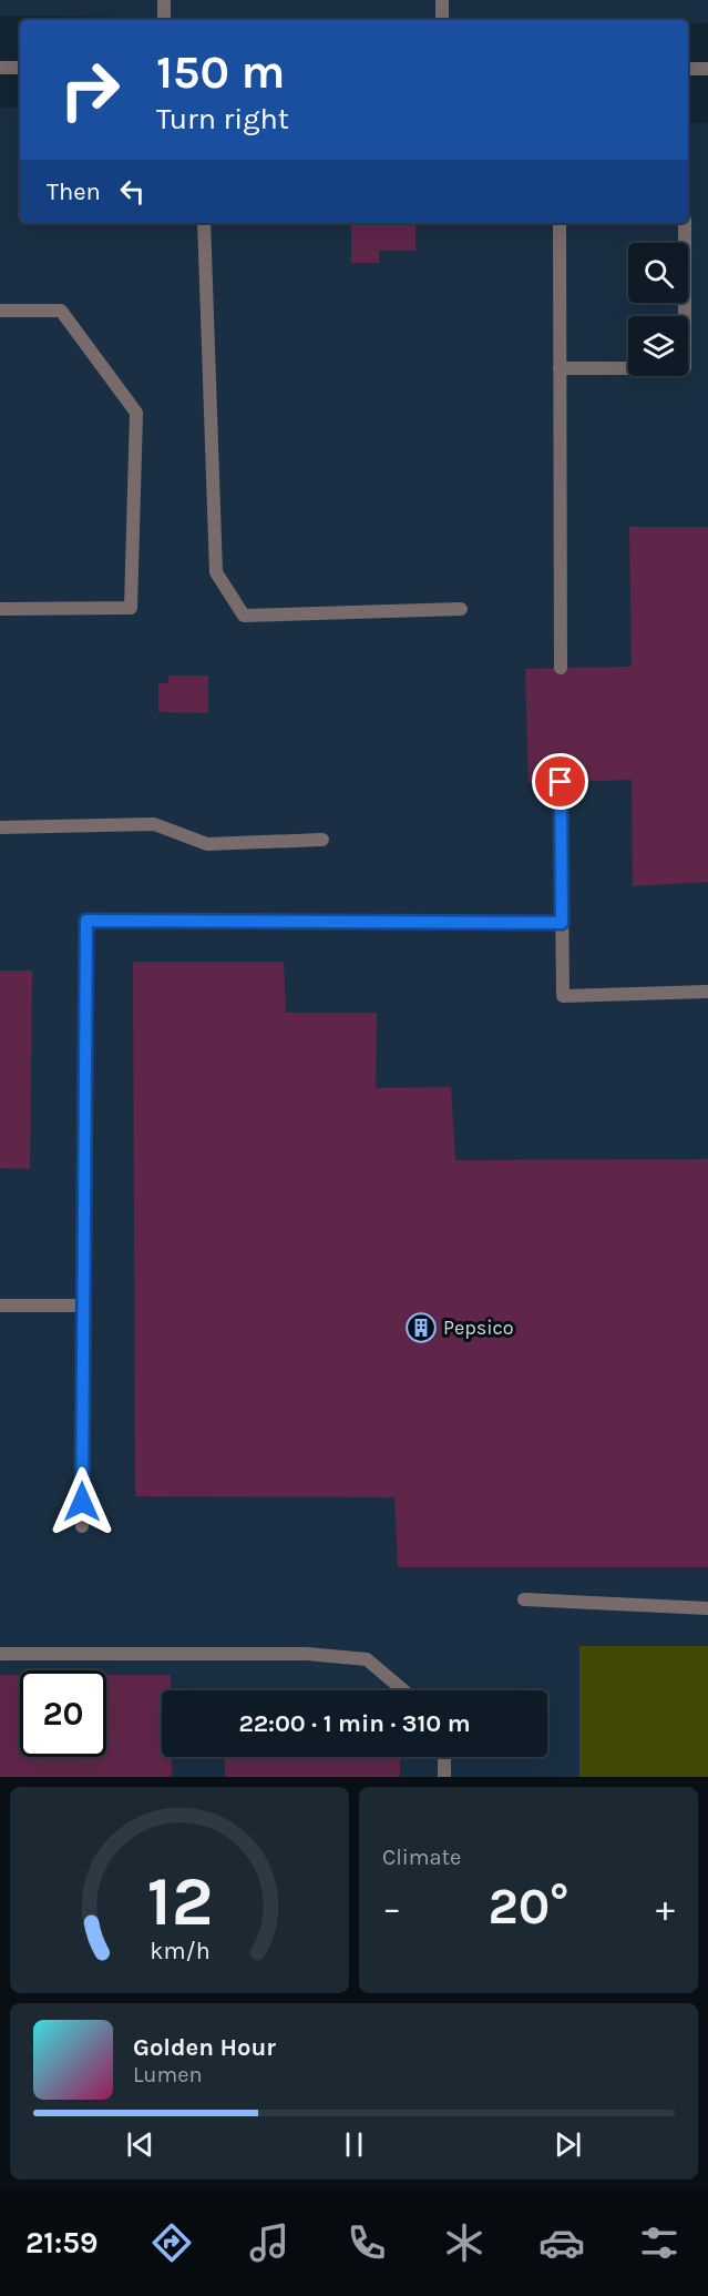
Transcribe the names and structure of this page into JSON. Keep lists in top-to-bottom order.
{
  "places": {
    "building": ["Pepsico"]
  },
  "page": {
    "turn": ["150 m", "Turn right"],
    "then": "Then",
    "limit": "20",
    "trip": "22:00 · 1 min · 310 m",
    "tile": "Climate",
    "heat": ["−", "20°", "+"],
    "song": ["Golden Hour", "Lumen"],
    "tabs": "21:59",
    "gauge": ["12", "km/h"]
  }
}
